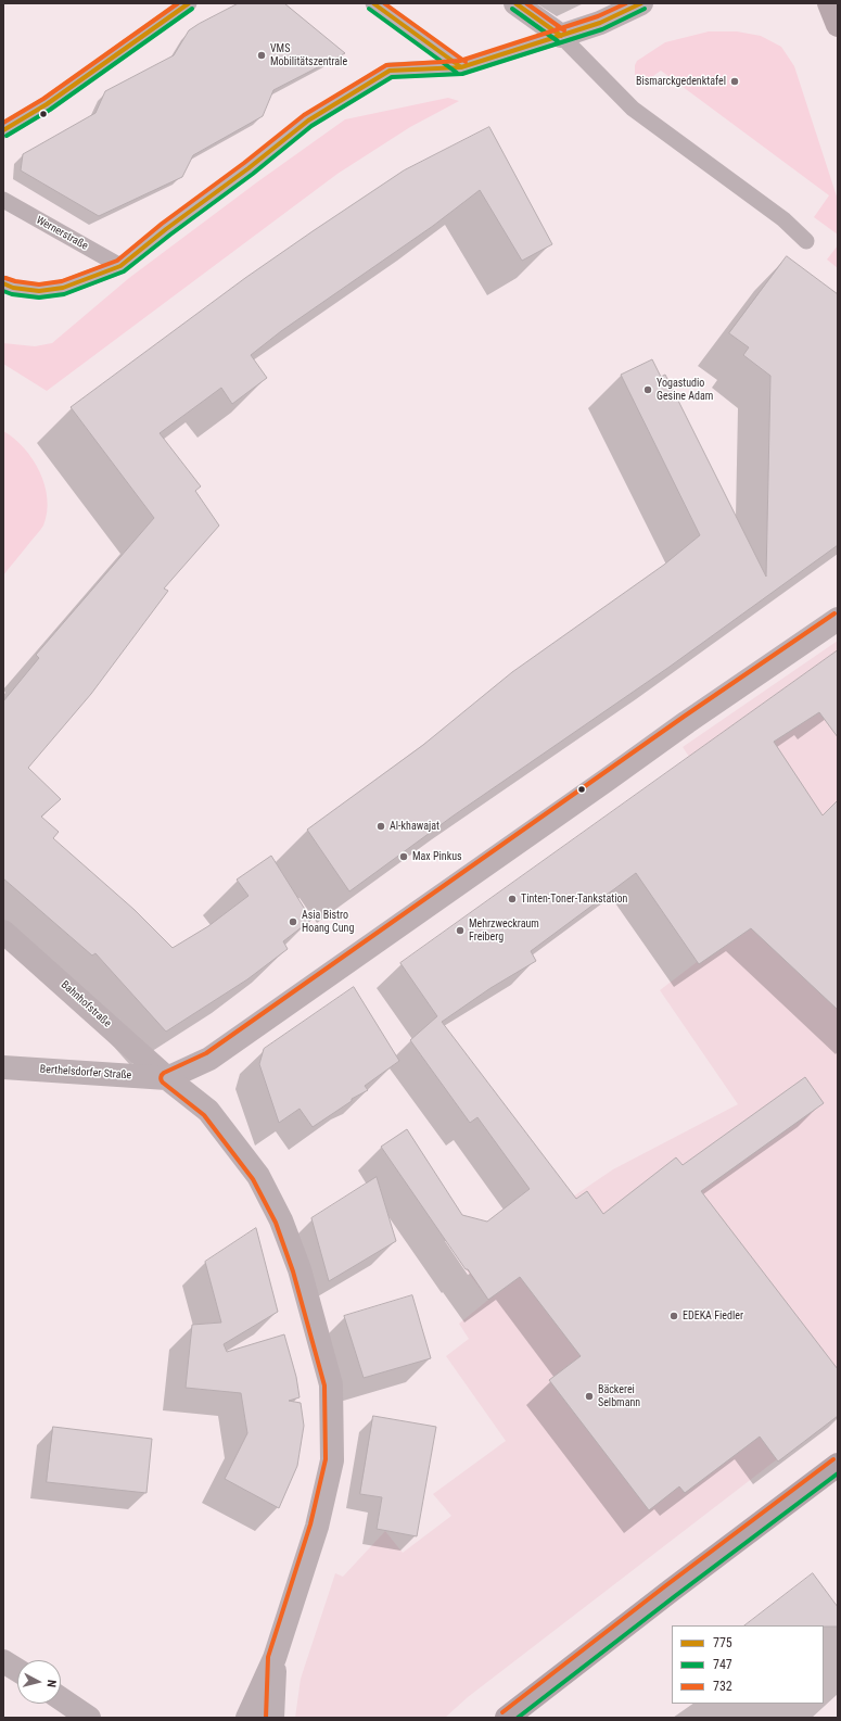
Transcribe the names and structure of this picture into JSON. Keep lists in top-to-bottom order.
{
  "streets": {
    "street": ["Bahnhofstraße", "Berthelsdorfer Straße"],
    "lane": ["Wernerstraße"]
  },
  "crossings": [
    ["Bahnhofstraße", "Berthelsdorfer Straße"]
  ],
  "places": [
    "VMS Mobilitätszentrale",
    "Bismarckgedenktafel",
    "Yogastudio Gesine Adam",
    "Al-khawajat",
    "Max Pinkus",
    "Tinten-Toner-Tankstation",
    "Asia Bistro Hoang Cung",
    "Mehrzweckraum Freiberg",
    "EDEKA Fiedler",
    "Bäckerei Selbmann"
  ],
  "lines": ["transit line 775", "transit line 732", "transit line 747"],
  "legend": ["775", "747", "732"],
  "north": "right"
}
